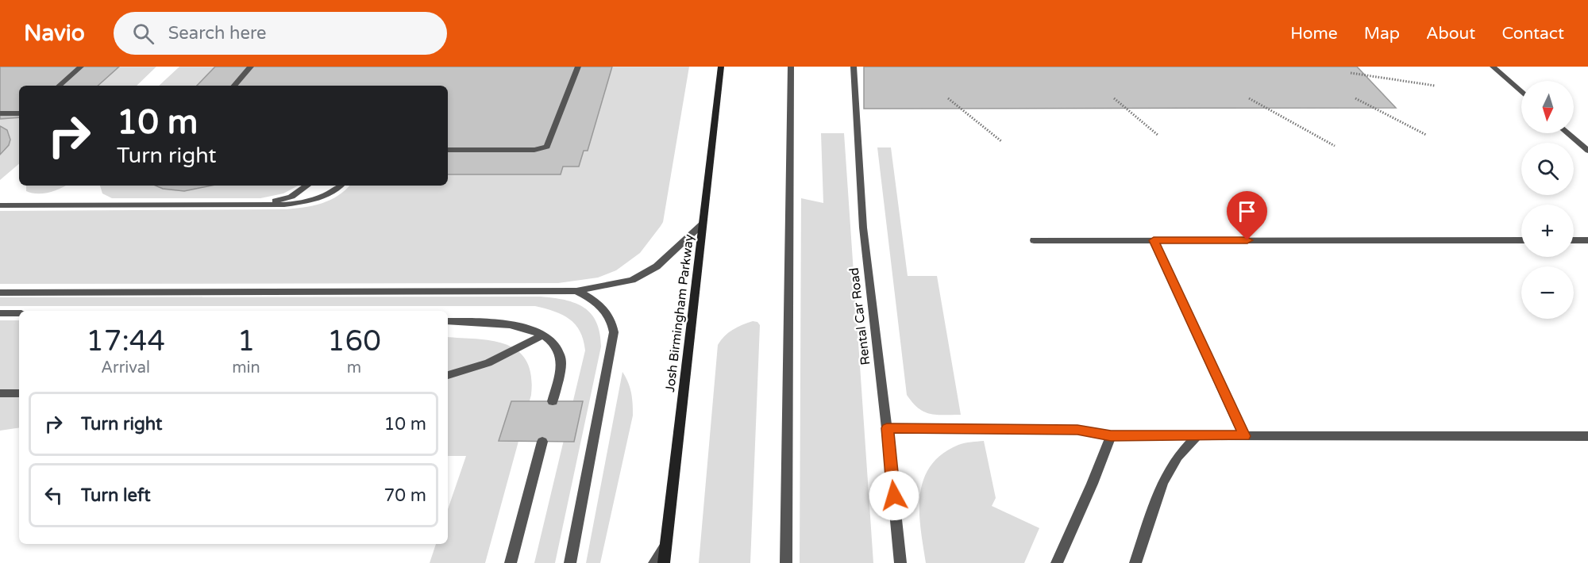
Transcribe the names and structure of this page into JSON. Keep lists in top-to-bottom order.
{
  "streets": {
    "main road": ["Josh Birmingham Parkway"],
    "lane": ["Rental Car Road"]
  },
  "north": "bottom",
  "page": {
    "header": "Navio",
    "search": "Search here",
    "nav": [
      "Home",
      "Map",
      "About",
      "Contact"
    ],
    "map_buttons": ["+", "−"],
    "turn": ["10 m", "Turn right"],
    "eta": [
      "17:44",
      "Arrival",
      "1",
      "min",
      "160",
      "m"
    ],
    "list": [
      {
        "name": "Turn right",
        "value": "10 m"
      },
      {
        "name": "Turn left",
        "value": "70 m"
      }
    ]
  }
}
